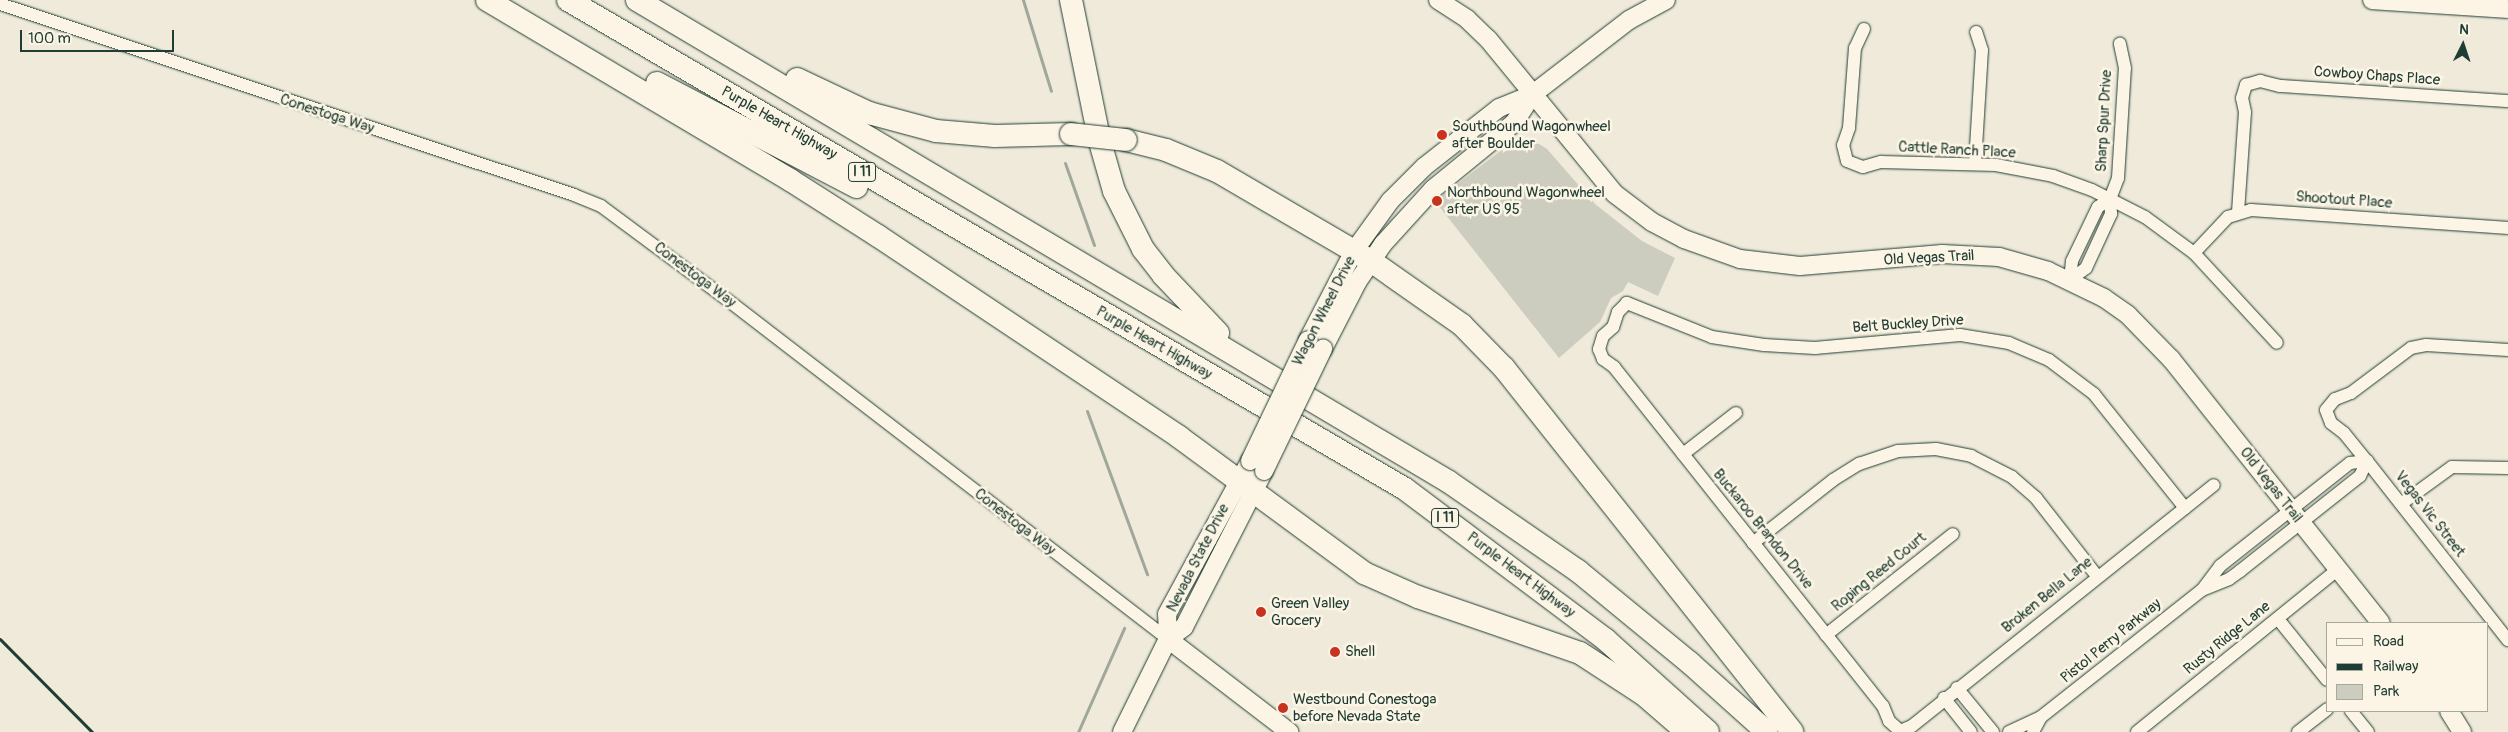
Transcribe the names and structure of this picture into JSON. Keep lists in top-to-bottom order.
{
  "streets": {
    "highway": ["Purple Heart Highway", "I 11"],
    "street": [
      "Cowboy Chaps Place",
      "Conestoga Way",
      "Sharp Spur Drive",
      "Cattle Ranch Place",
      "Shootout Place",
      "Old Vegas Trail",
      "Wagon Wheel Drive",
      "Belt Buckley Drive",
      "Vegas Vic Street",
      "Buckaroo Brandon Drive",
      "Nevada State Drive",
      "Roping Reed Court",
      "Broken Bella Lane",
      "Rusty Ridge Lane",
      "Pistol Perry Parkway"
    ]
  },
  "crossings": [
    ["Cowboy Chaps Place", "Shootout Place"],
    ["Conestoga Way", "Nevada State Drive"],
    ["Sharp Spur Drive", "Cattle Ranch Place"],
    ["Sharp Spur Drive", "Old Vegas Trail"],
    ["Old Vegas Trail", "Wagon Wheel Drive"],
    ["Old Vegas Trail", "Rusty Ridge Lane"],
    ["Old Vegas Trail", "Pistol Perry Parkway"],
    ["Wagon Wheel Drive", "Nevada State Drive"],
    ["Belt Buckley Drive", "Buckaroo Brandon Drive"],
    ["Belt Buckley Drive", "Broken Bella Lane"],
    ["Vegas Vic Street", "Pistol Perry Parkway"],
    ["Buckaroo Brandon Drive", "Roping Reed Court"],
    ["Buckaroo Brandon Drive", "Broken Bella Lane"]
  ],
  "places": [
    "Southbound Wagonwheel after Boulder",
    "Northbound Wagonwheel after US 95",
    "Green Valley Grocery",
    "Shell",
    "Westbound Conestoga before Nevada State"
  ],
  "legend": ["Road", "Railway", "Park"],
  "scale_bar": "100 m",
  "north": "top"
}
